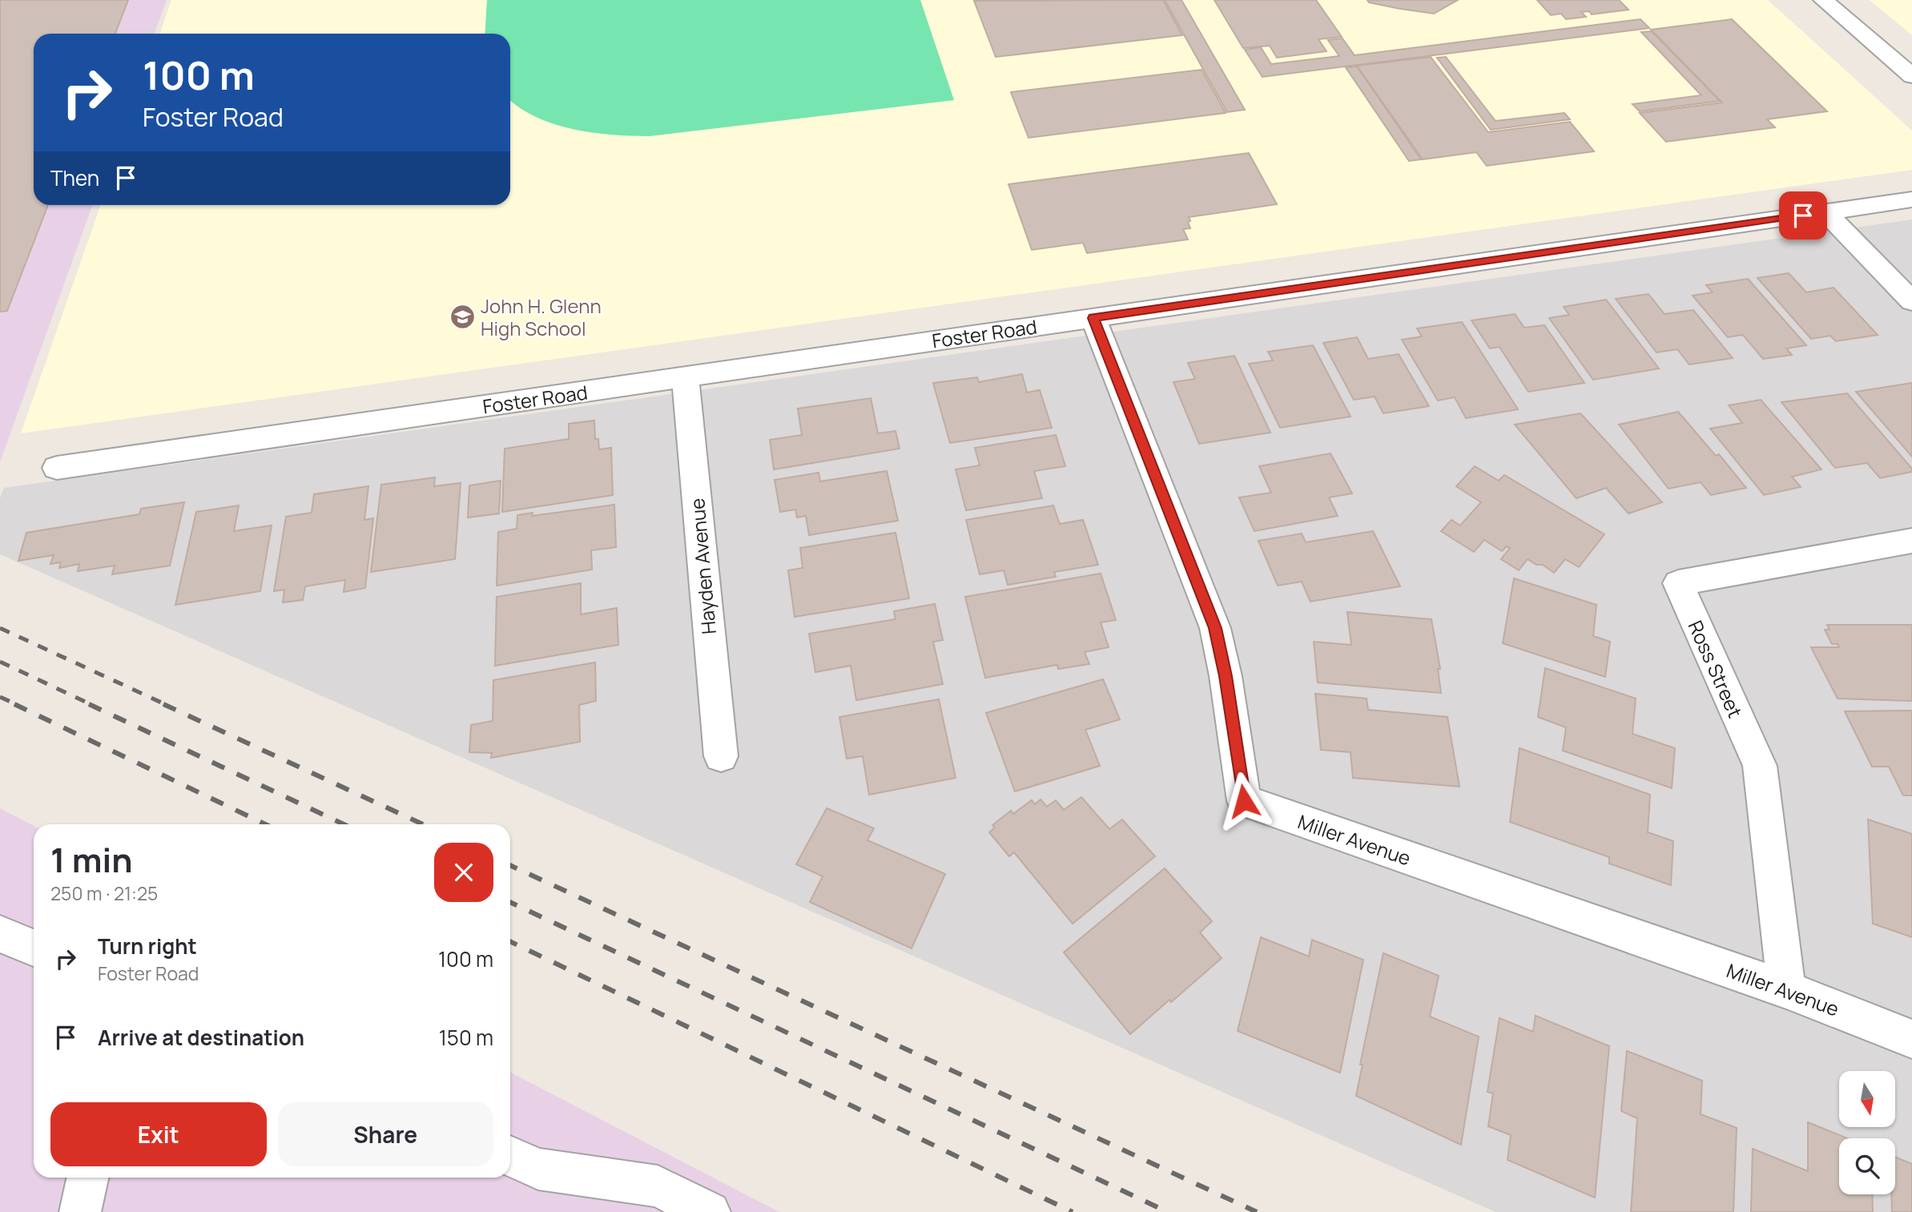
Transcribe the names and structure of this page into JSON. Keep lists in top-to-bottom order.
{
  "streets": {
    "street": [
      "Foster Road",
      "Hayden Avenue",
      "Ross Street",
      "Miller Avenue"
    ]
  },
  "crossings": [
    ["Foster Road", "Hayden Avenue"],
    ["Foster Road", "Miller Avenue"],
    ["Ross Street", "Miller Avenue"]
  ],
  "places": {
    "school or university": ["John H. Glenn High School"]
  },
  "north": "bottom",
  "page": {
    "turn": ["100 m", "Foster Road"],
    "then": "Then",
    "heading": ["1 min", "250 m · 21:25"],
    "list": [
      {
        "name": "Turn right",
        "note": "Foster Road",
        "value": "100 m"
      },
      {
        "name": "Arrive at destination",
        "value": "150 m"
      }
    ],
    "buttons": ["Exit", "Share"]
  }
}
